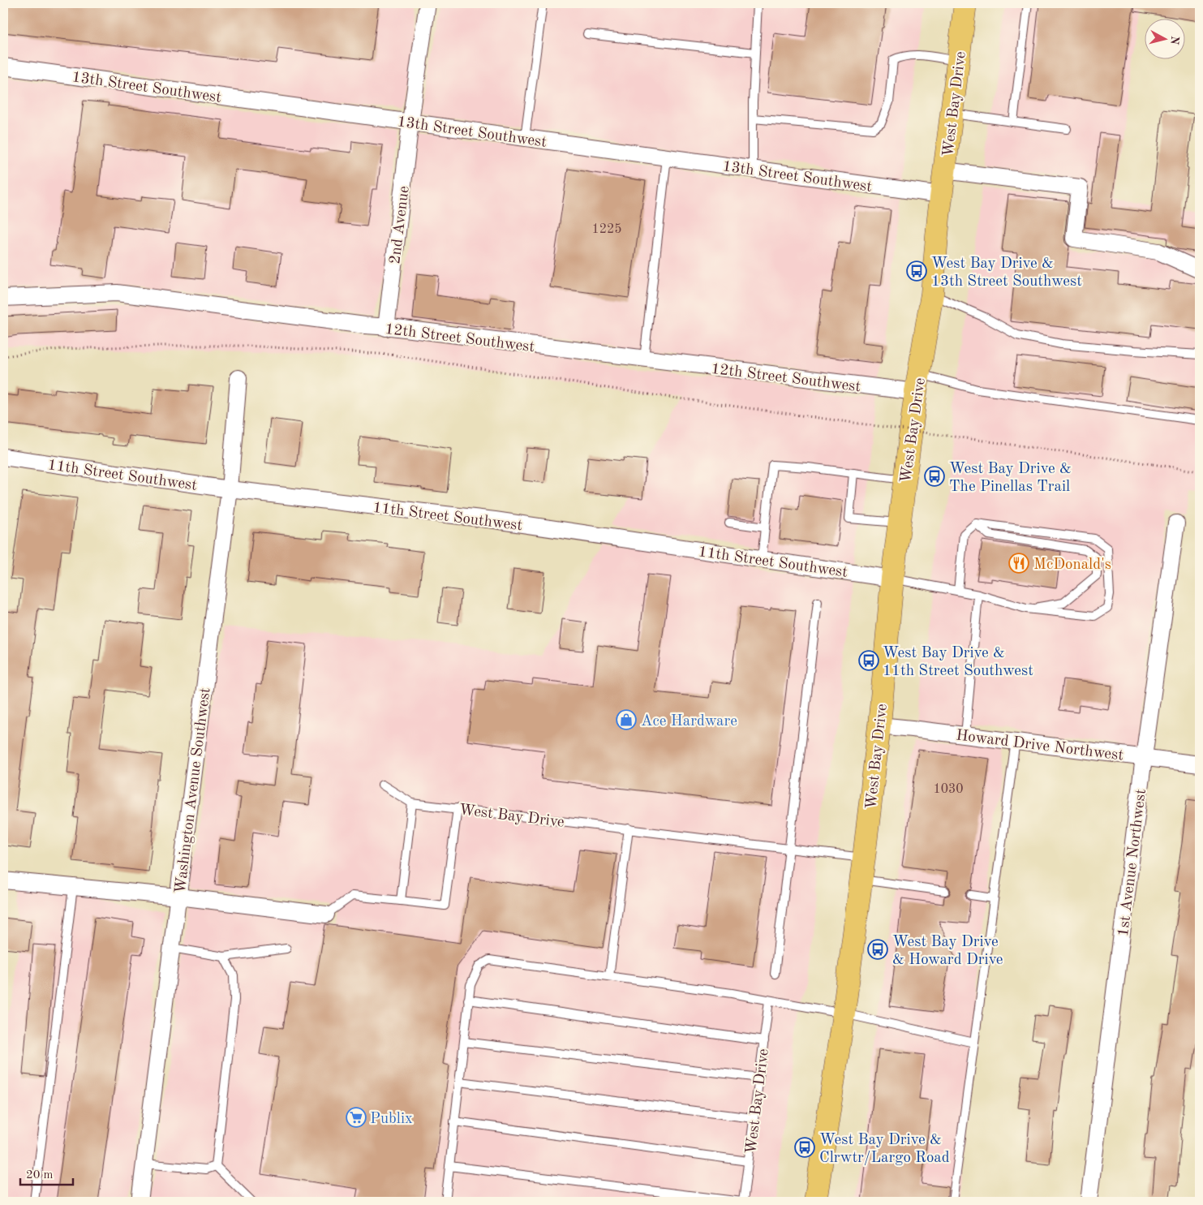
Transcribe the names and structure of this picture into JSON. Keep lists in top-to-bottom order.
{
  "streets": {
    "main road": ["West Bay Drive"],
    "street": [
      "13th Street Southwest",
      "2nd Avenue",
      "12th Street Southwest",
      "11th Street Southwest",
      "Howard Drive Northwest",
      "Washington Avenue Southwest",
      "1st Avenue Northwest"
    ]
  },
  "crossings": [
    ["13th Street Southwest", "West Bay Drive"],
    ["13th Street Southwest", "2nd Avenue"],
    ["West Bay Drive", "12th Street Southwest"],
    ["West Bay Drive", "11th Street Southwest"],
    ["West Bay Drive", "Howard Drive Northwest"],
    ["2nd Avenue", "12th Street Southwest"],
    ["11th Street Southwest", "Washington Avenue Southwest"],
    ["Howard Drive Northwest", "1st Avenue Northwest"]
  ],
  "places": {
    "bus stop": [
      "West Bay Drive & 13th Street Southwest",
      "West Bay Drive & The Pinellas Trail",
      "West Bay Drive & 11th Street Southwest",
      "West Bay Drive & Howard Drive",
      "West Bay Drive & Clrwtr/Largo Road"
    ],
    "restaurant": ["McDonald's"],
    "shop": ["Ace Hardware"],
    "supermarket": ["Publix"]
  },
  "house_numbers": ["1225", "1030"],
  "scale_bar": "20 m",
  "north": "right"
}
